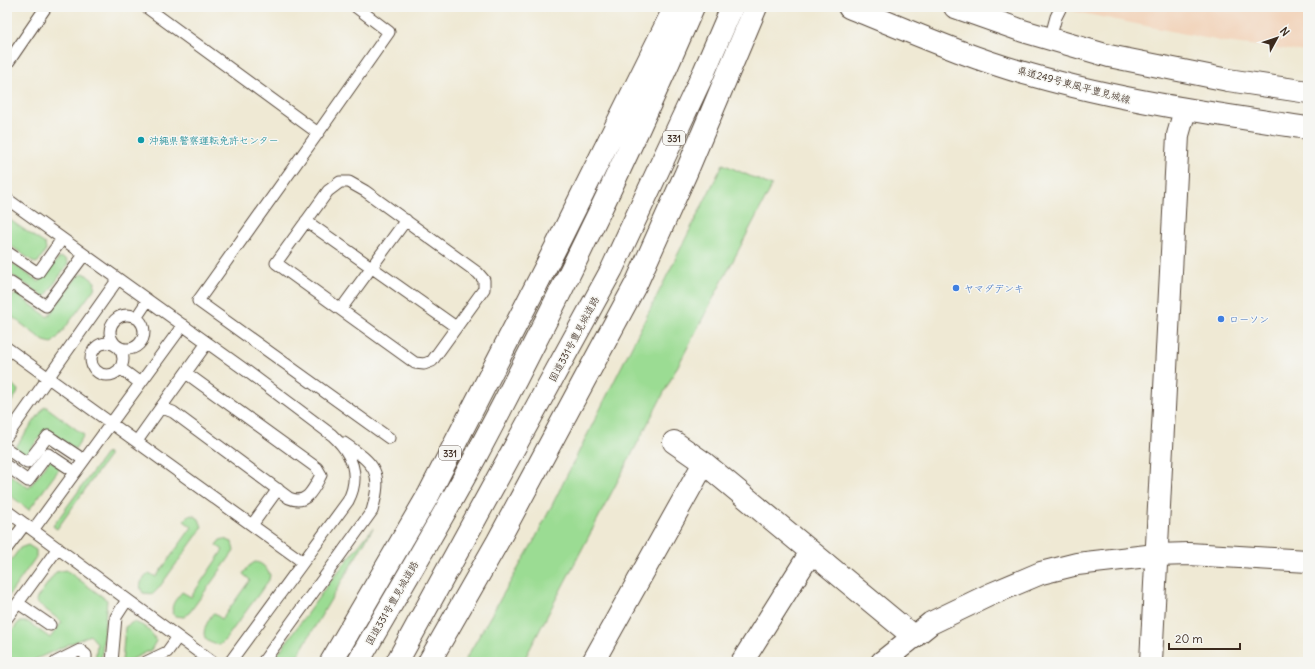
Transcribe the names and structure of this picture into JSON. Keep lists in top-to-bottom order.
{
  "streets": {
    "main road": ["県道249号東風平豊見城線", "331", "国道331号豊見城道路"]
  },
  "places": ["沖縄県警察運転免許センター", "ヤマダデンキ", "ローソン"],
  "scale_bar": "20 m",
  "north": "top right"
}
